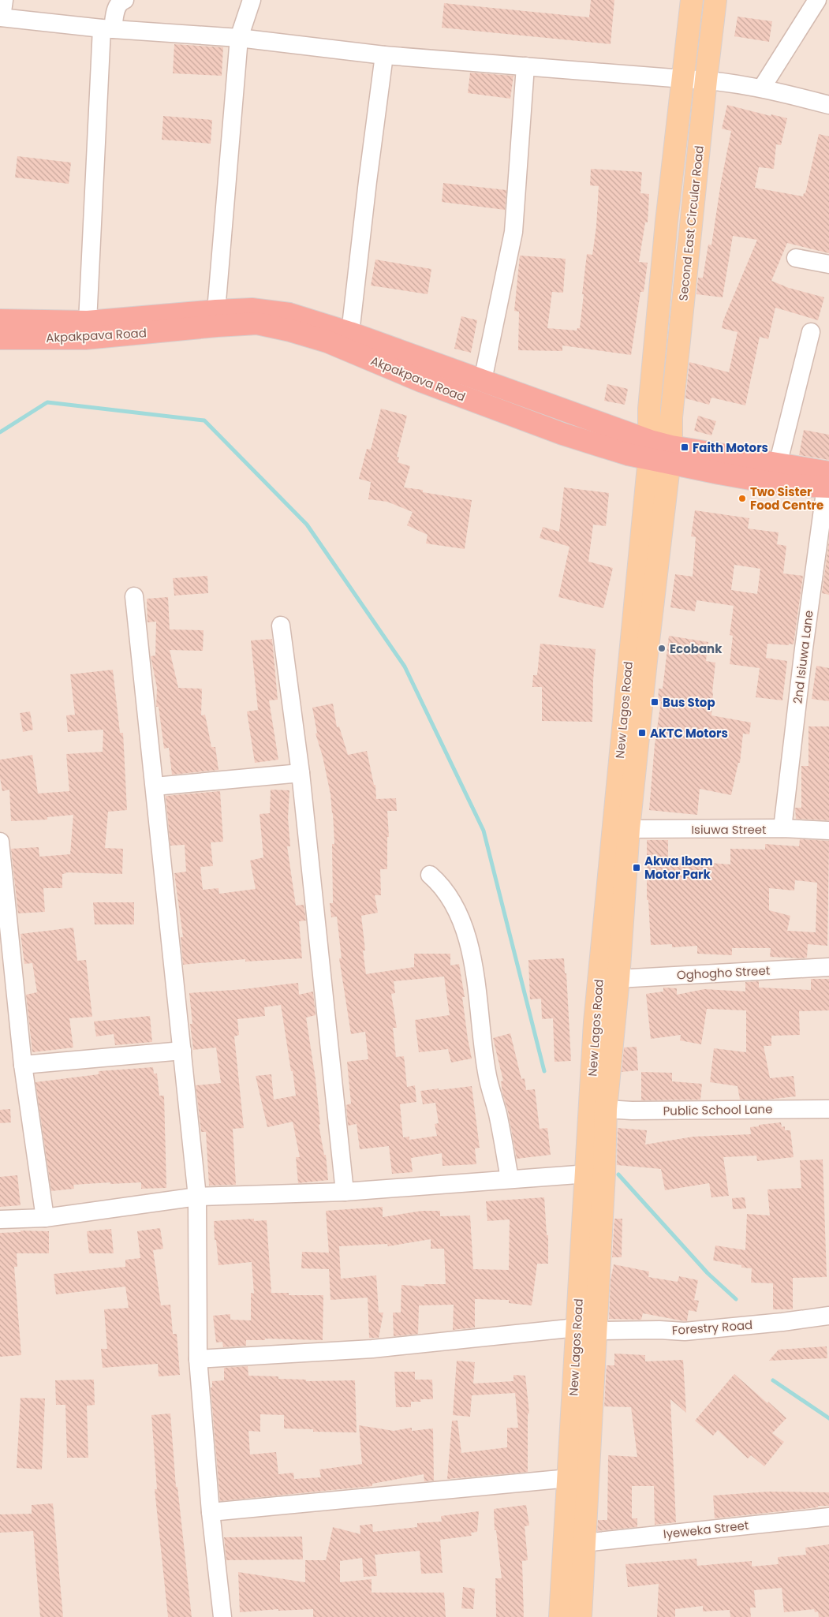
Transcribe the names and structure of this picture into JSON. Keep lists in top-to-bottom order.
{
  "streets": {
    "highway": ["Akpakpava Road"],
    "main road": ["Second East Circular Road", "New Lagos Road"],
    "street": [
      "2nd Isiuwa Lane",
      "Isiuwa Street",
      "Oghogho Street",
      "Public School Lane",
      "Forestry Road",
      "Iyeweka Street"
    ]
  },
  "crossings": [
    ["Second East Circular Road", "Akpakpava Road"],
    ["Second East Circular Road", "New Lagos Road"],
    ["Akpakpava Road", "2nd Isiuwa Lane"],
    ["Akpakpava Road", "New Lagos Road"],
    ["2nd Isiuwa Lane", "Isiuwa Street"],
    ["New Lagos Road", "Isiuwa Street"],
    ["New Lagos Road", "Oghogho Street"],
    ["New Lagos Road", "Public School Lane"],
    ["New Lagos Road", "Forestry Road"],
    ["New Lagos Road", "Iyeweka Street"]
  ],
  "places": {
    "transit": [
      "Faith Motors",
      "Bus Stop",
      "AKTC Motors",
      "Akwa Ibom Motor Park"
    ],
    "other": ["Two Sister Food Centre", "Ecobank"]
  }
}
